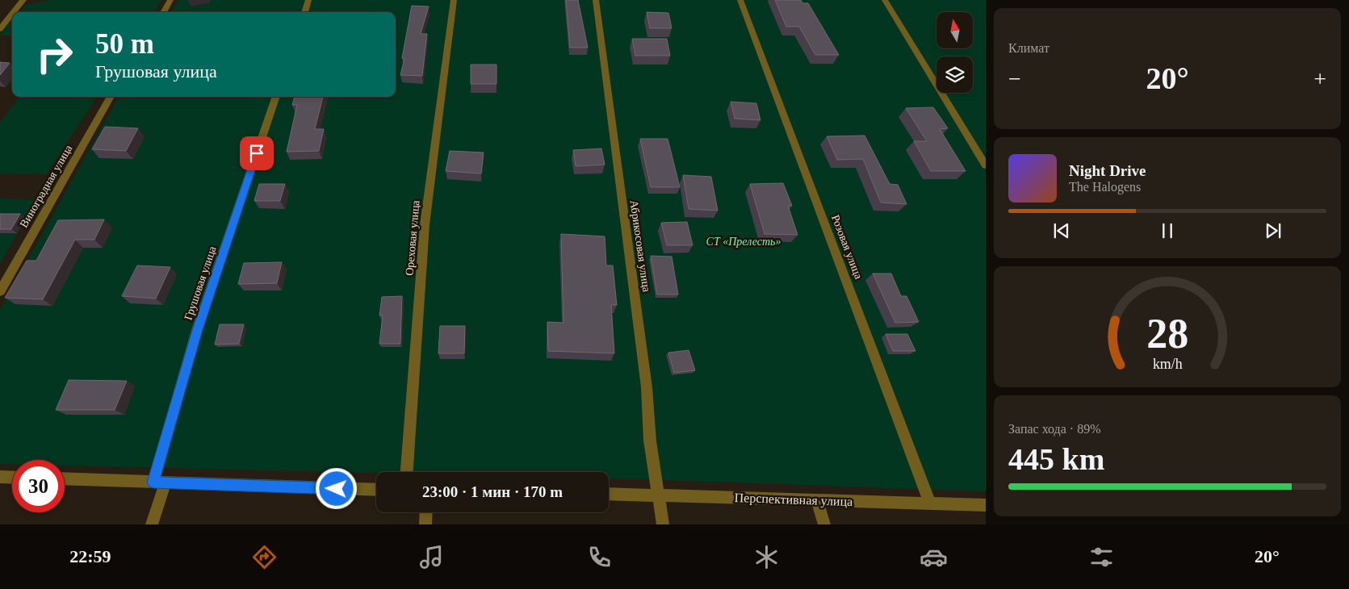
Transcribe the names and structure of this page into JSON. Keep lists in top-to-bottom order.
{
  "streets": {
    "street": [
      "Виноградная улица",
      "Ореховая улица",
      "Абрикосовая улица",
      "Розовая улица",
      "Грушовая улица",
      "Перспективная улица"
    ]
  },
  "crossings": [
    ["Абрикосовая улица", "Перспективная улица"],
    ["Розовая улица", "Перспективная улица"]
  ],
  "parks": ["СТ «Прелесть»"],
  "north": "top",
  "page": {
    "tile": [
      "Климат",
      ["Запас хода · 89%", "445 km"]
    ],
    "turn": ["50 m", "Грушовая улица"],
    "heat": ["−", "20°", "+"],
    "song": ["Night Drive", "The Halogens"],
    "limit": "30",
    "trip": "23:00 · 1 мин · 170 m",
    "tabs": ["22:59", "20°"],
    "gauge": ["28", "km/h"]
  }
}
